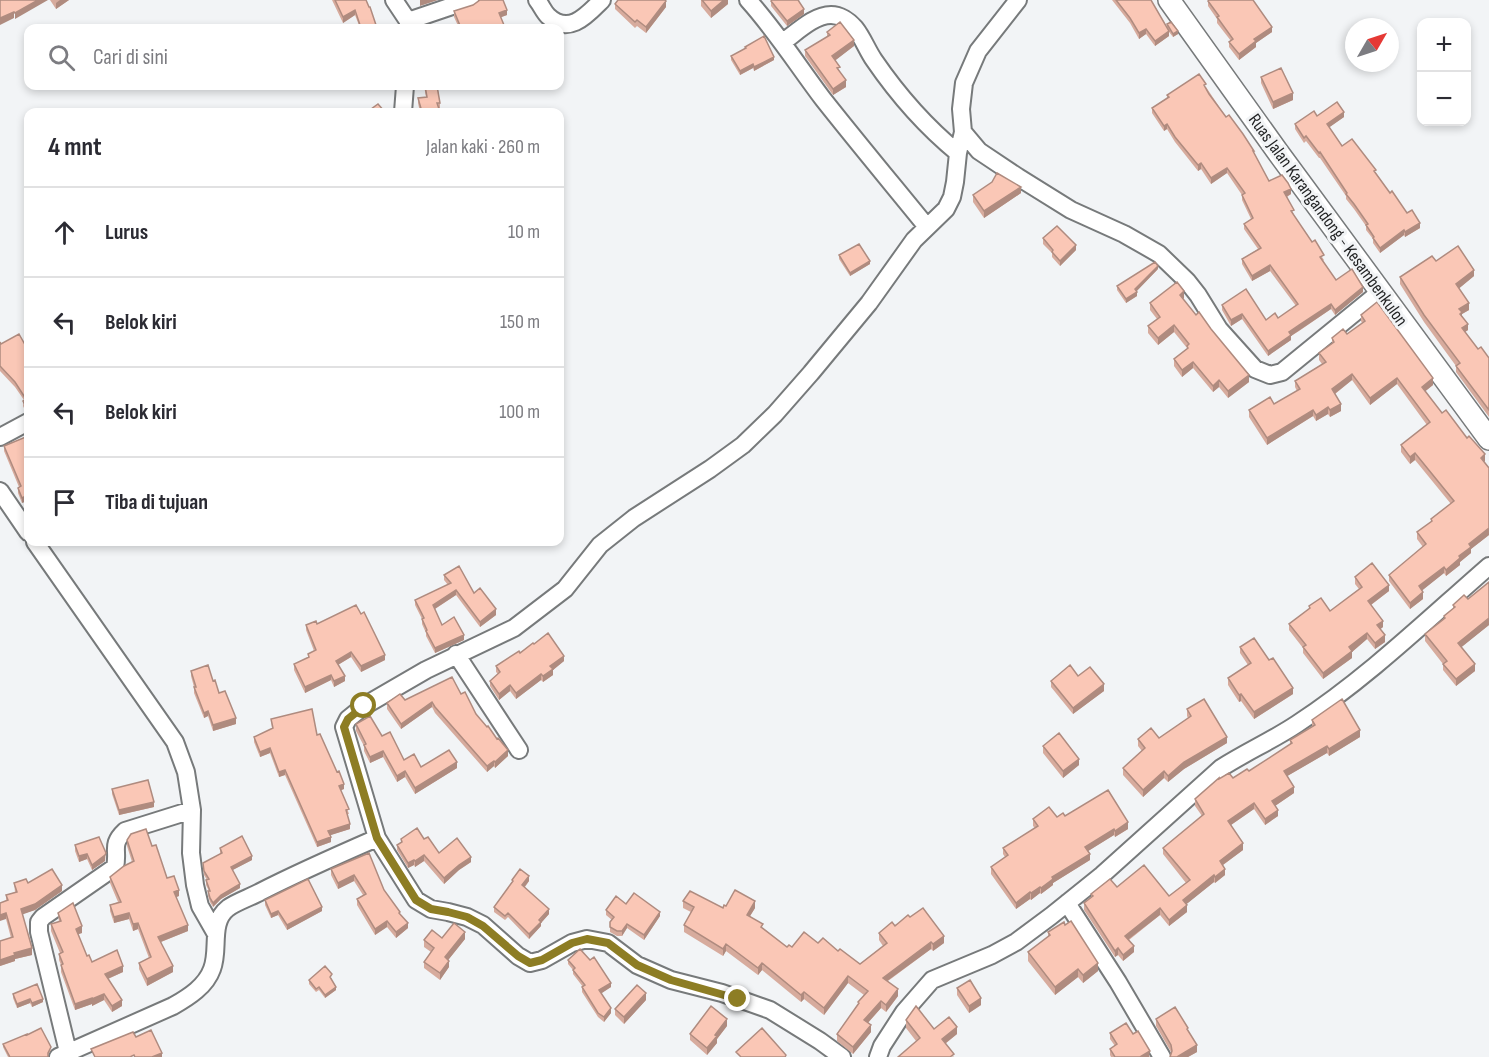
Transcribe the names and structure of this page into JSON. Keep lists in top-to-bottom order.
{
  "streets": {
    "main road": ["Ruas Jalan Karangandong - Kesambenkulon"]
  },
  "north": "top right",
  "page": {
    "map_buttons": ["+", "−"],
    "search": "Cari di sini",
    "heading": ["4 mnt", "Jalan kaki · 260 m"],
    "list": [
      ["Lurus", "10 m"],
      ["Belok kiri", "150 m"],
      ["Belok kiri", "100 m"],
      "Tiba di tujuan"
    ]
  }
}
